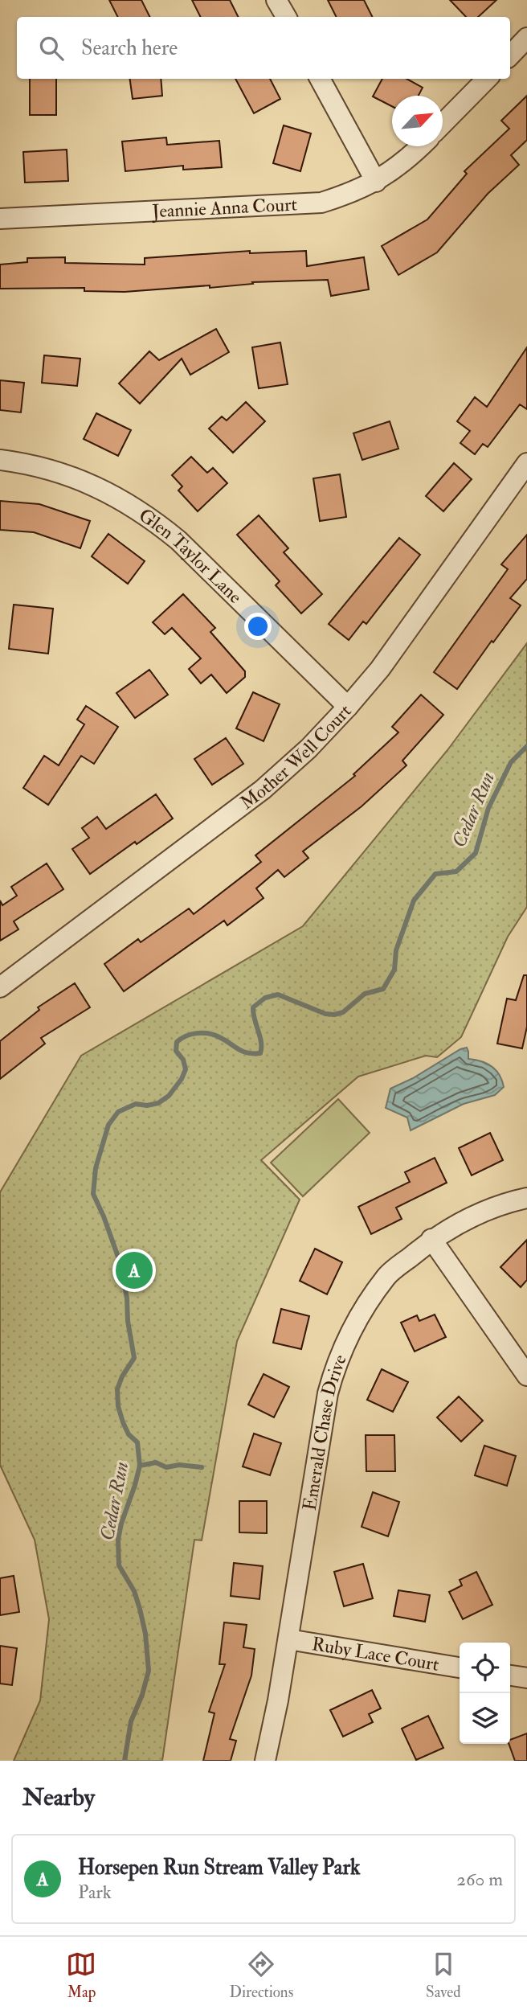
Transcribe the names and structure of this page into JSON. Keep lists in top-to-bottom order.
{
  "streets": {
    "street": [
      "Jeannie Anna Court",
      "Glen Taylor Lane",
      "Mother Well Court",
      "Emerald Chase Drive",
      "Ruby Lace Court"
    ]
  },
  "crossings": [
    ["Glen Taylor Lane", "Mother Well Court"],
    ["Emerald Chase Drive", "Ruby Lace Court"]
  ],
  "water": ["Cedar Run"],
  "north": "top right",
  "page": {
    "search": "Search here",
    "pins": "A",
    "heading": "Nearby",
    "list": [
      {
        "mark": "A",
        "name": "Horsepen Run Stream Valley Park",
        "note": "Park",
        "value": "260 m"
      }
    ],
    "nav": ["Map", "Directions", "Saved"]
  }
}
